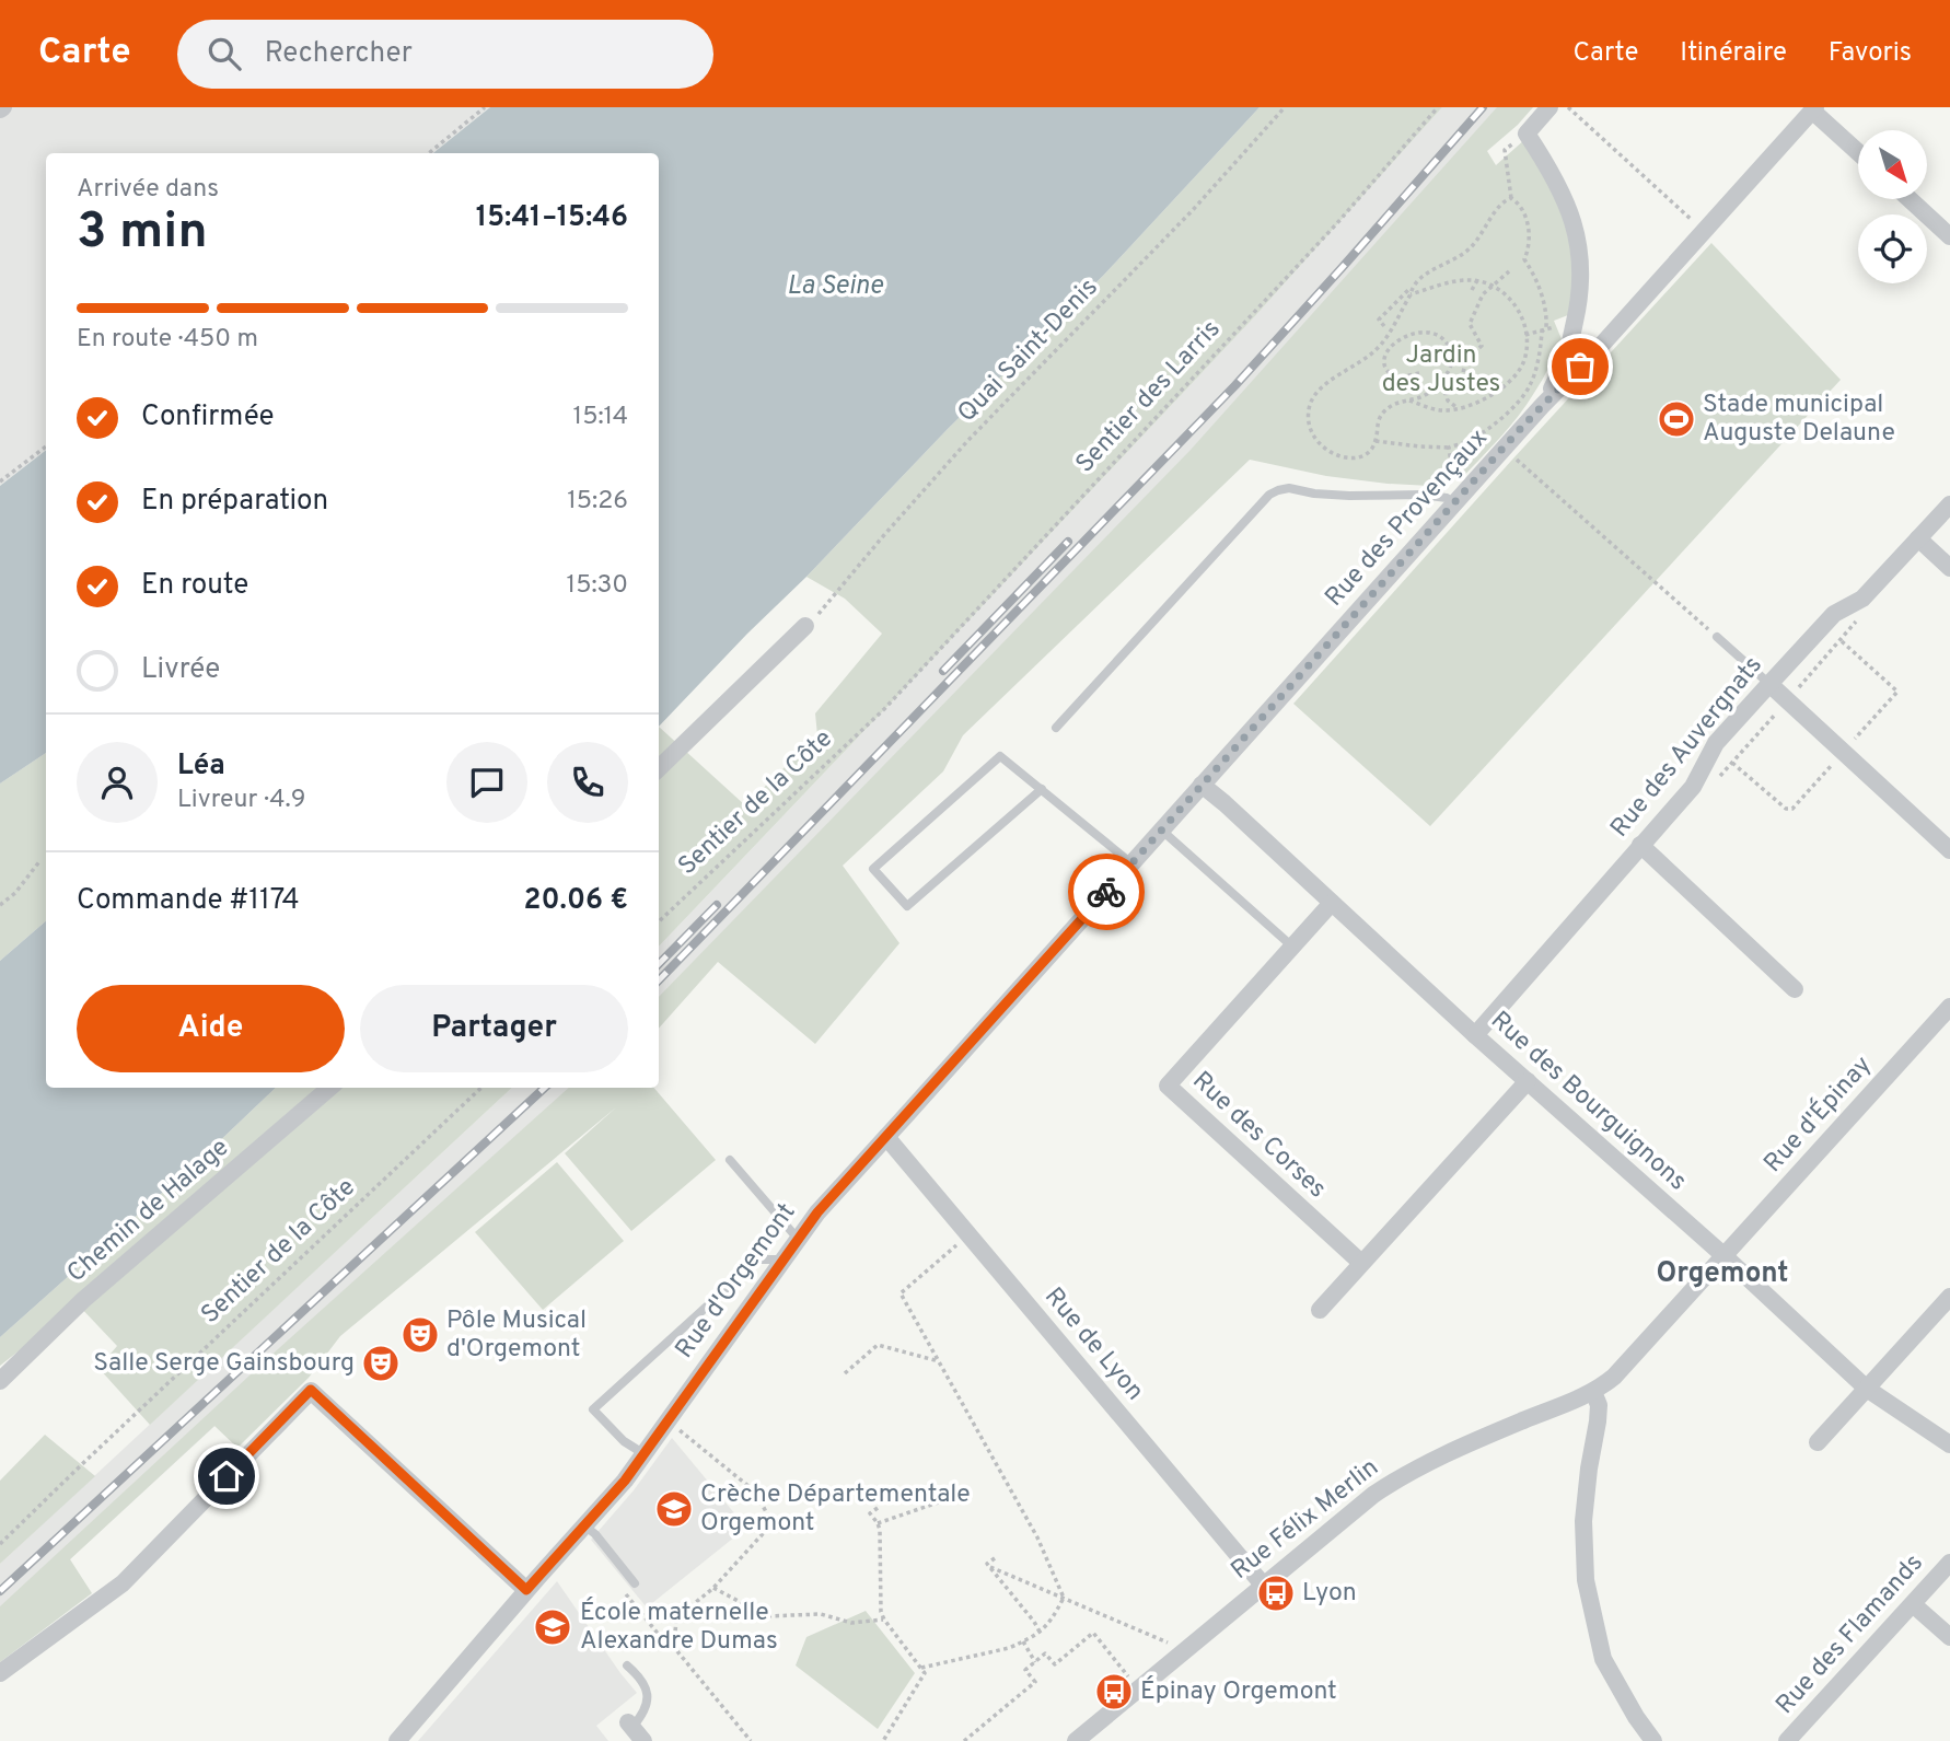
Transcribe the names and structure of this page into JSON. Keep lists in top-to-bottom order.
{
  "streets": {
    "street": [
      "Rue des Provençaux",
      "Rue des Auvergnats",
      "Rue des Bourguignons",
      "Rue d'Épinay",
      "Rue des Corses",
      "Chemin de Halage",
      "Rue d'Orgemont",
      "Rue de Lyon",
      "Rue Félix Merlin",
      "Rue des Flamands"
    ],
    "path": ["Quai Saint-Denis", "Sentier des Larris", "Sentier de la Côte"]
  },
  "crossings": [
    ["Sentier des Larris", "Sentier de la Côte"],
    ["Rue des Provençaux", "Rue des Bourguignons"],
    ["Rue des Provençaux", "Rue d'Orgemont"],
    ["Rue des Auvergnats", "Rue des Bourguignons"],
    ["Rue des Bourguignons", "Rue d'Épinay"],
    ["Rue des Bourguignons", "Rue des Corses"],
    ["Rue des Bourguignons", "Rue Félix Merlin"],
    ["Rue d'Épinay", "Rue Félix Merlin"],
    ["Rue d'Orgemont", "Rue de Lyon"],
    ["Rue de Lyon", "Rue Félix Merlin"]
  ],
  "districts": ["Orgemont"],
  "water": ["La Seine"],
  "parks": ["Jardin des Justes"],
  "places": {
    "sports": ["Stade municipal Auguste Delaune"],
    "theatre": ["Pôle Musical d'Orgemont", "Salle Serge Gainsbourg"],
    "school or university": ["Crèche Départementale Orgemont", "École maternelle Alexandre Dumas"],
    "bus stop": ["Lyon", "Épinay Orgemont"]
  },
  "north": "bottom right",
  "page": {
    "header": "Carte",
    "search": "Rechercher",
    "nav": ["Carte", "Itinéraire", "Favoris"],
    "heading": ["3 min", "Arrivée dans", "15:41–15:46"],
    "panel": [
      "Léa",
      "Livreur · 4.9",
      "Commande #1174",
      "20.06 €"
    ],
    "bar": "En route · 450 m",
    "list": [
      ["Confirmée", "15:14"],
      ["En préparation", "15:26"],
      ["En route", "15:30"],
      "Livrée"
    ],
    "buttons": ["Aide", "Partager"]
  }
}
